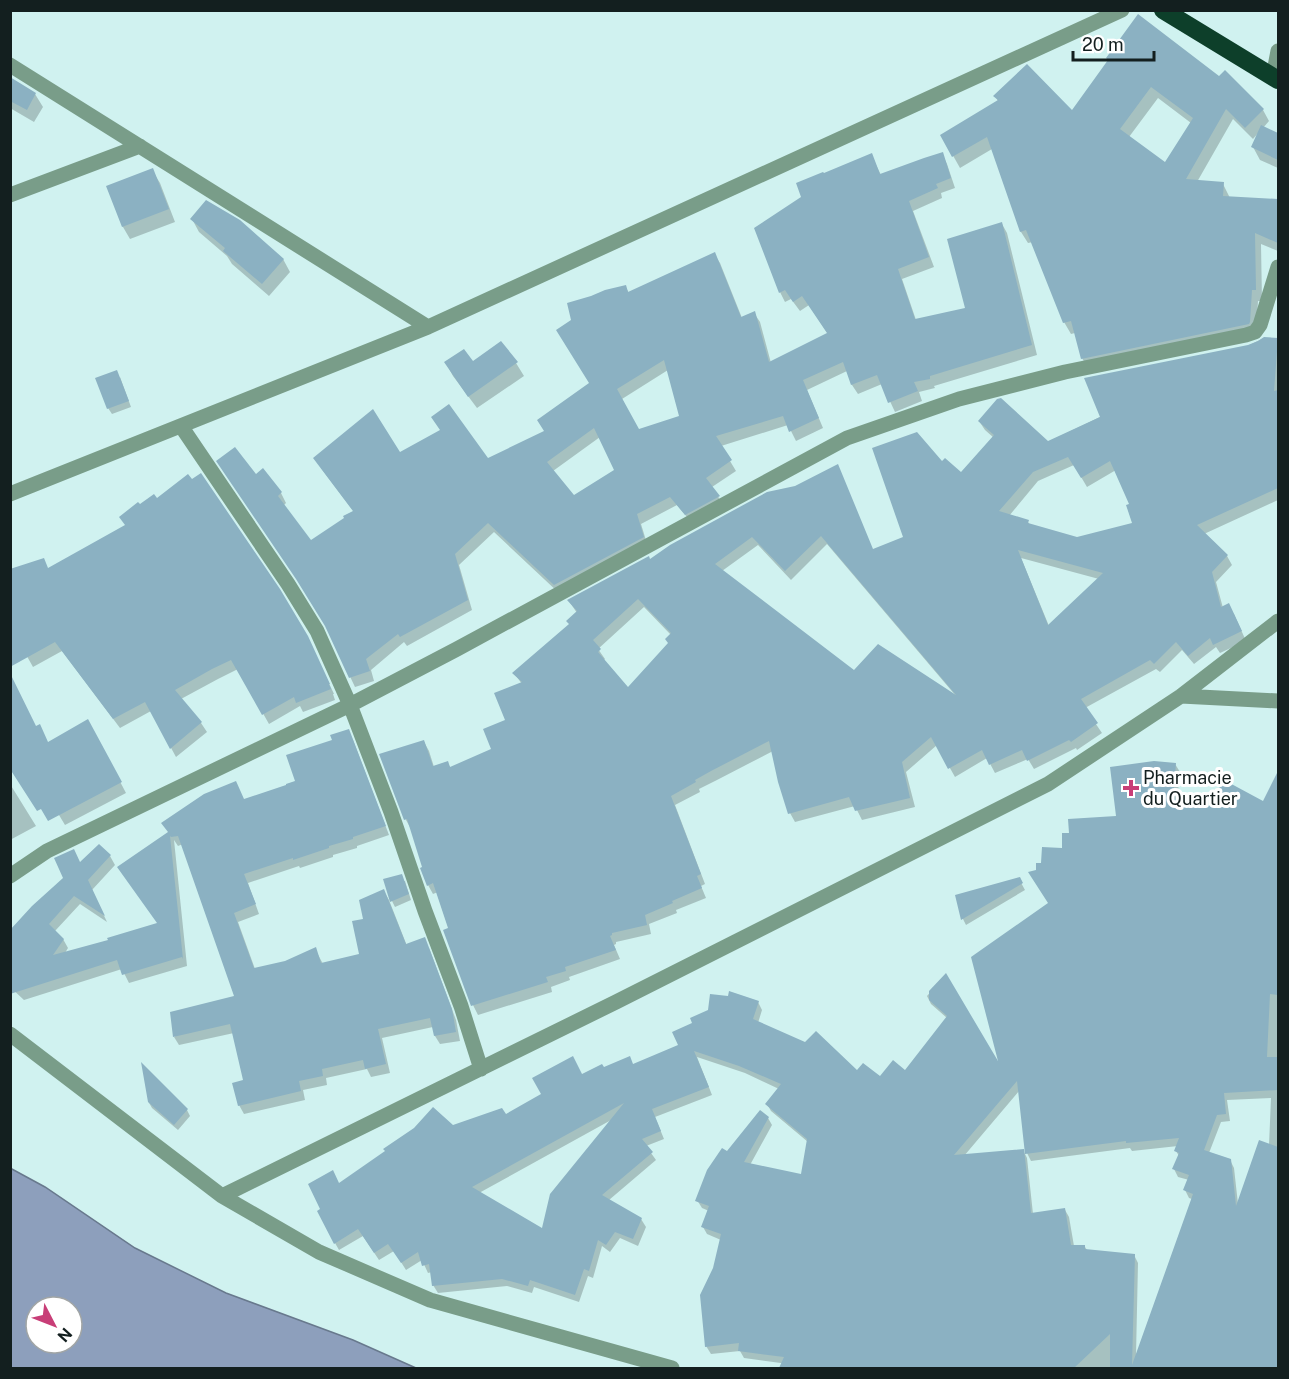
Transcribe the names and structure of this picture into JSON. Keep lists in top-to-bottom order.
{
  "places": {
    "health": ["Pharmacie du Quartier"]
  },
  "scale_bar": "20 m",
  "north": "bottom right"
}
